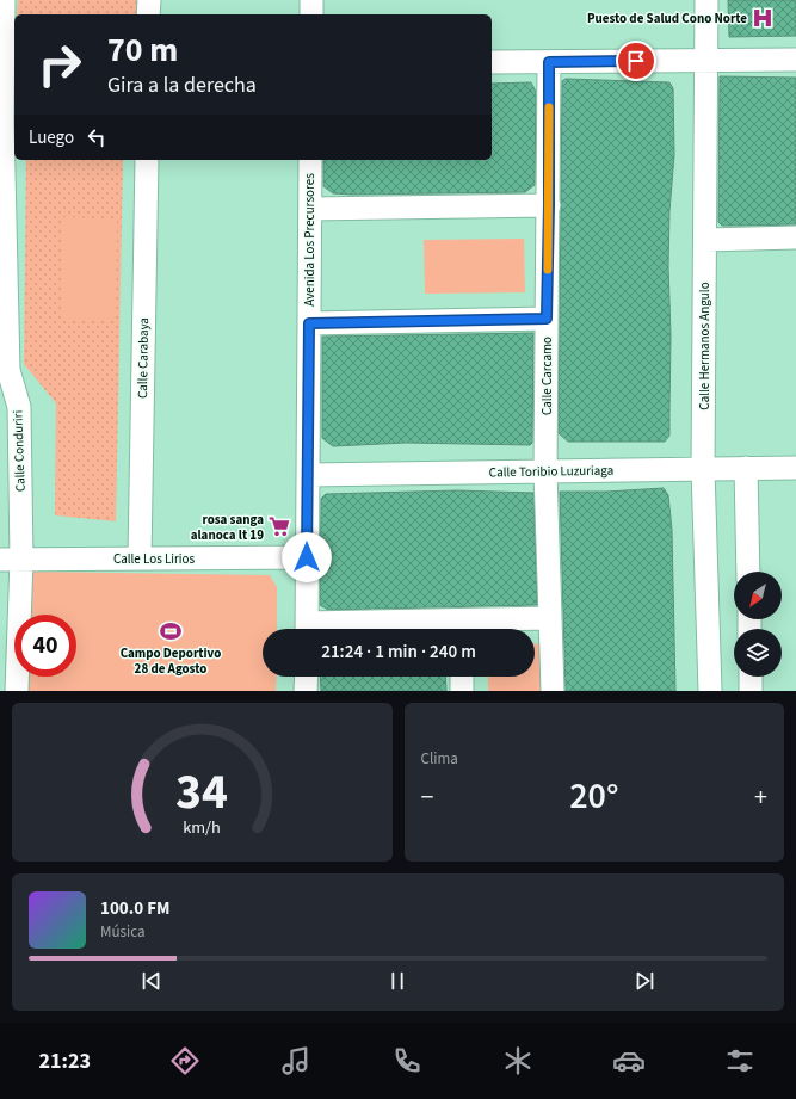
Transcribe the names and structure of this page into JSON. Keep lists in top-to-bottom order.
{
  "streets": {
    "street": [
      "Avenida Los Precursores",
      "Calle Hermanos Angulo",
      "Calle Carabaya",
      "Calle Carcamo",
      "Calle Conduriri",
      "Calle Toribio Luzuriaga",
      "Calle Los Lirios"
    ]
  },
  "crossings": [
    ["Avenida Los Precursores", "Calle Toribio Luzuriaga"],
    ["Avenida Los Precursores", "Calle Los Lirios"],
    ["Calle Hermanos Angulo", "Calle Toribio Luzuriaga"],
    ["Calle Carabaya", "Calle Los Lirios"],
    ["Calle Carcamo", "Calle Toribio Luzuriaga"],
    ["Calle Conduriri", "Calle Los Lirios"]
  ],
  "places": {
    "hospital": ["Puesto de Salud Cono Norte"],
    "supermarket": ["rosa sanga alanoca lt 19"],
    "sports": ["Campo Deportivo 28 de Agosto"]
  },
  "north": "bottom left",
  "page": {
    "turn": ["70 m", "Gira a la derecha"],
    "then": "Luego",
    "limit": "40",
    "trip": "21:24 · 1 min · 240 m",
    "tile": "Clima",
    "heat": ["−", "20°", "+"],
    "song": ["100.0 FM", "Música"],
    "tabs": "21:23",
    "gauge": ["34", "km/h"]
  }
}
